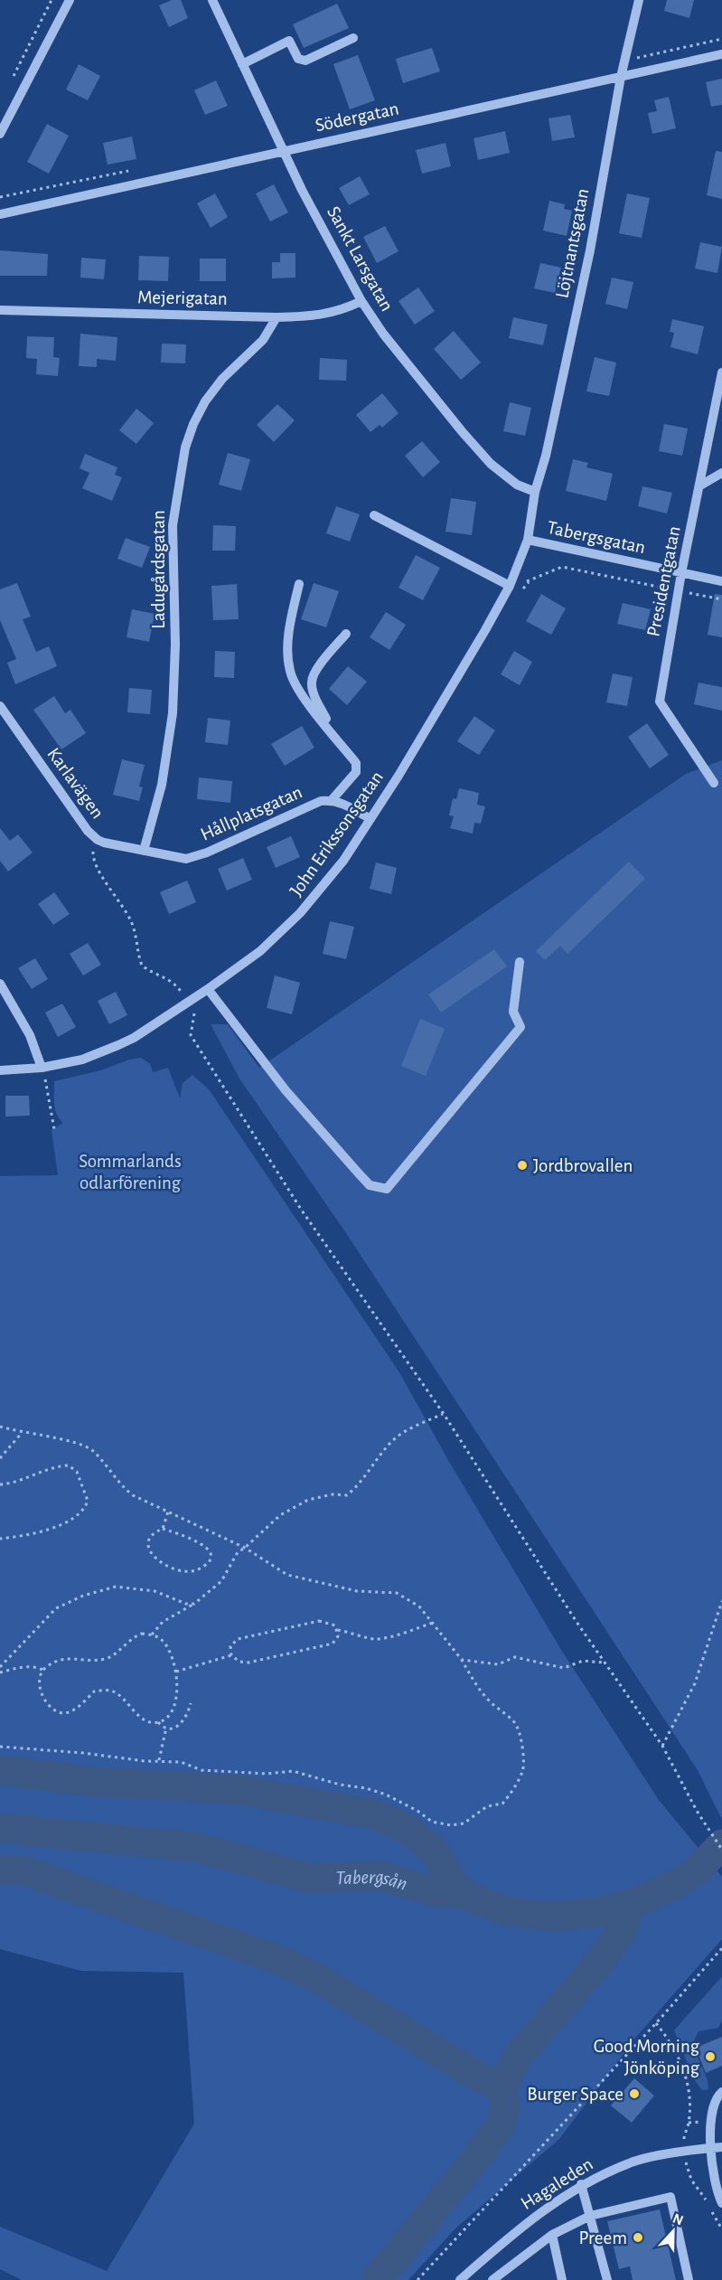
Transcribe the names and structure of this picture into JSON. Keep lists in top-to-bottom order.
{
  "streets": {
    "street": [
      "Södergatan",
      "Löjtnantsgatan",
      "Sankt Larsgatan",
      "Mejerigatan",
      "Tabergsgatan",
      "Ladugårdsgatan",
      "Presidentgatan",
      "Karlavägen",
      "Hållplatsgatan",
      "John Erikssonsgatan",
      "Hagaleden"
    ]
  },
  "crossings": [
    ["Södergatan", "Löjtnantsgatan"],
    ["Södergatan", "Sankt Larsgatan"],
    ["Löjtnantsgatan", "Sankt Larsgatan"],
    ["Löjtnantsgatan", "John Erikssonsgatan"],
    ["Sankt Larsgatan", "Mejerigatan"],
    ["Sankt Larsgatan", "John Erikssonsgatan"],
    ["Mejerigatan", "Ladugårdsgatan"],
    ["Tabergsgatan", "Presidentgatan"],
    ["Tabergsgatan", "John Erikssonsgatan"],
    ["Ladugårdsgatan", "Karlavägen"],
    ["Ladugårdsgatan", "Hållplatsgatan"],
    ["Karlavägen", "Hållplatsgatan"],
    ["Hållplatsgatan", "John Erikssonsgatan"]
  ],
  "water": ["Tabergsån"],
  "parks": ["Sommarlands odlarförening"],
  "places": [
    "Jordbrovallen",
    "Good Morning Jönköping",
    "Burger Space",
    "Preem"
  ],
  "north": "top"
}
